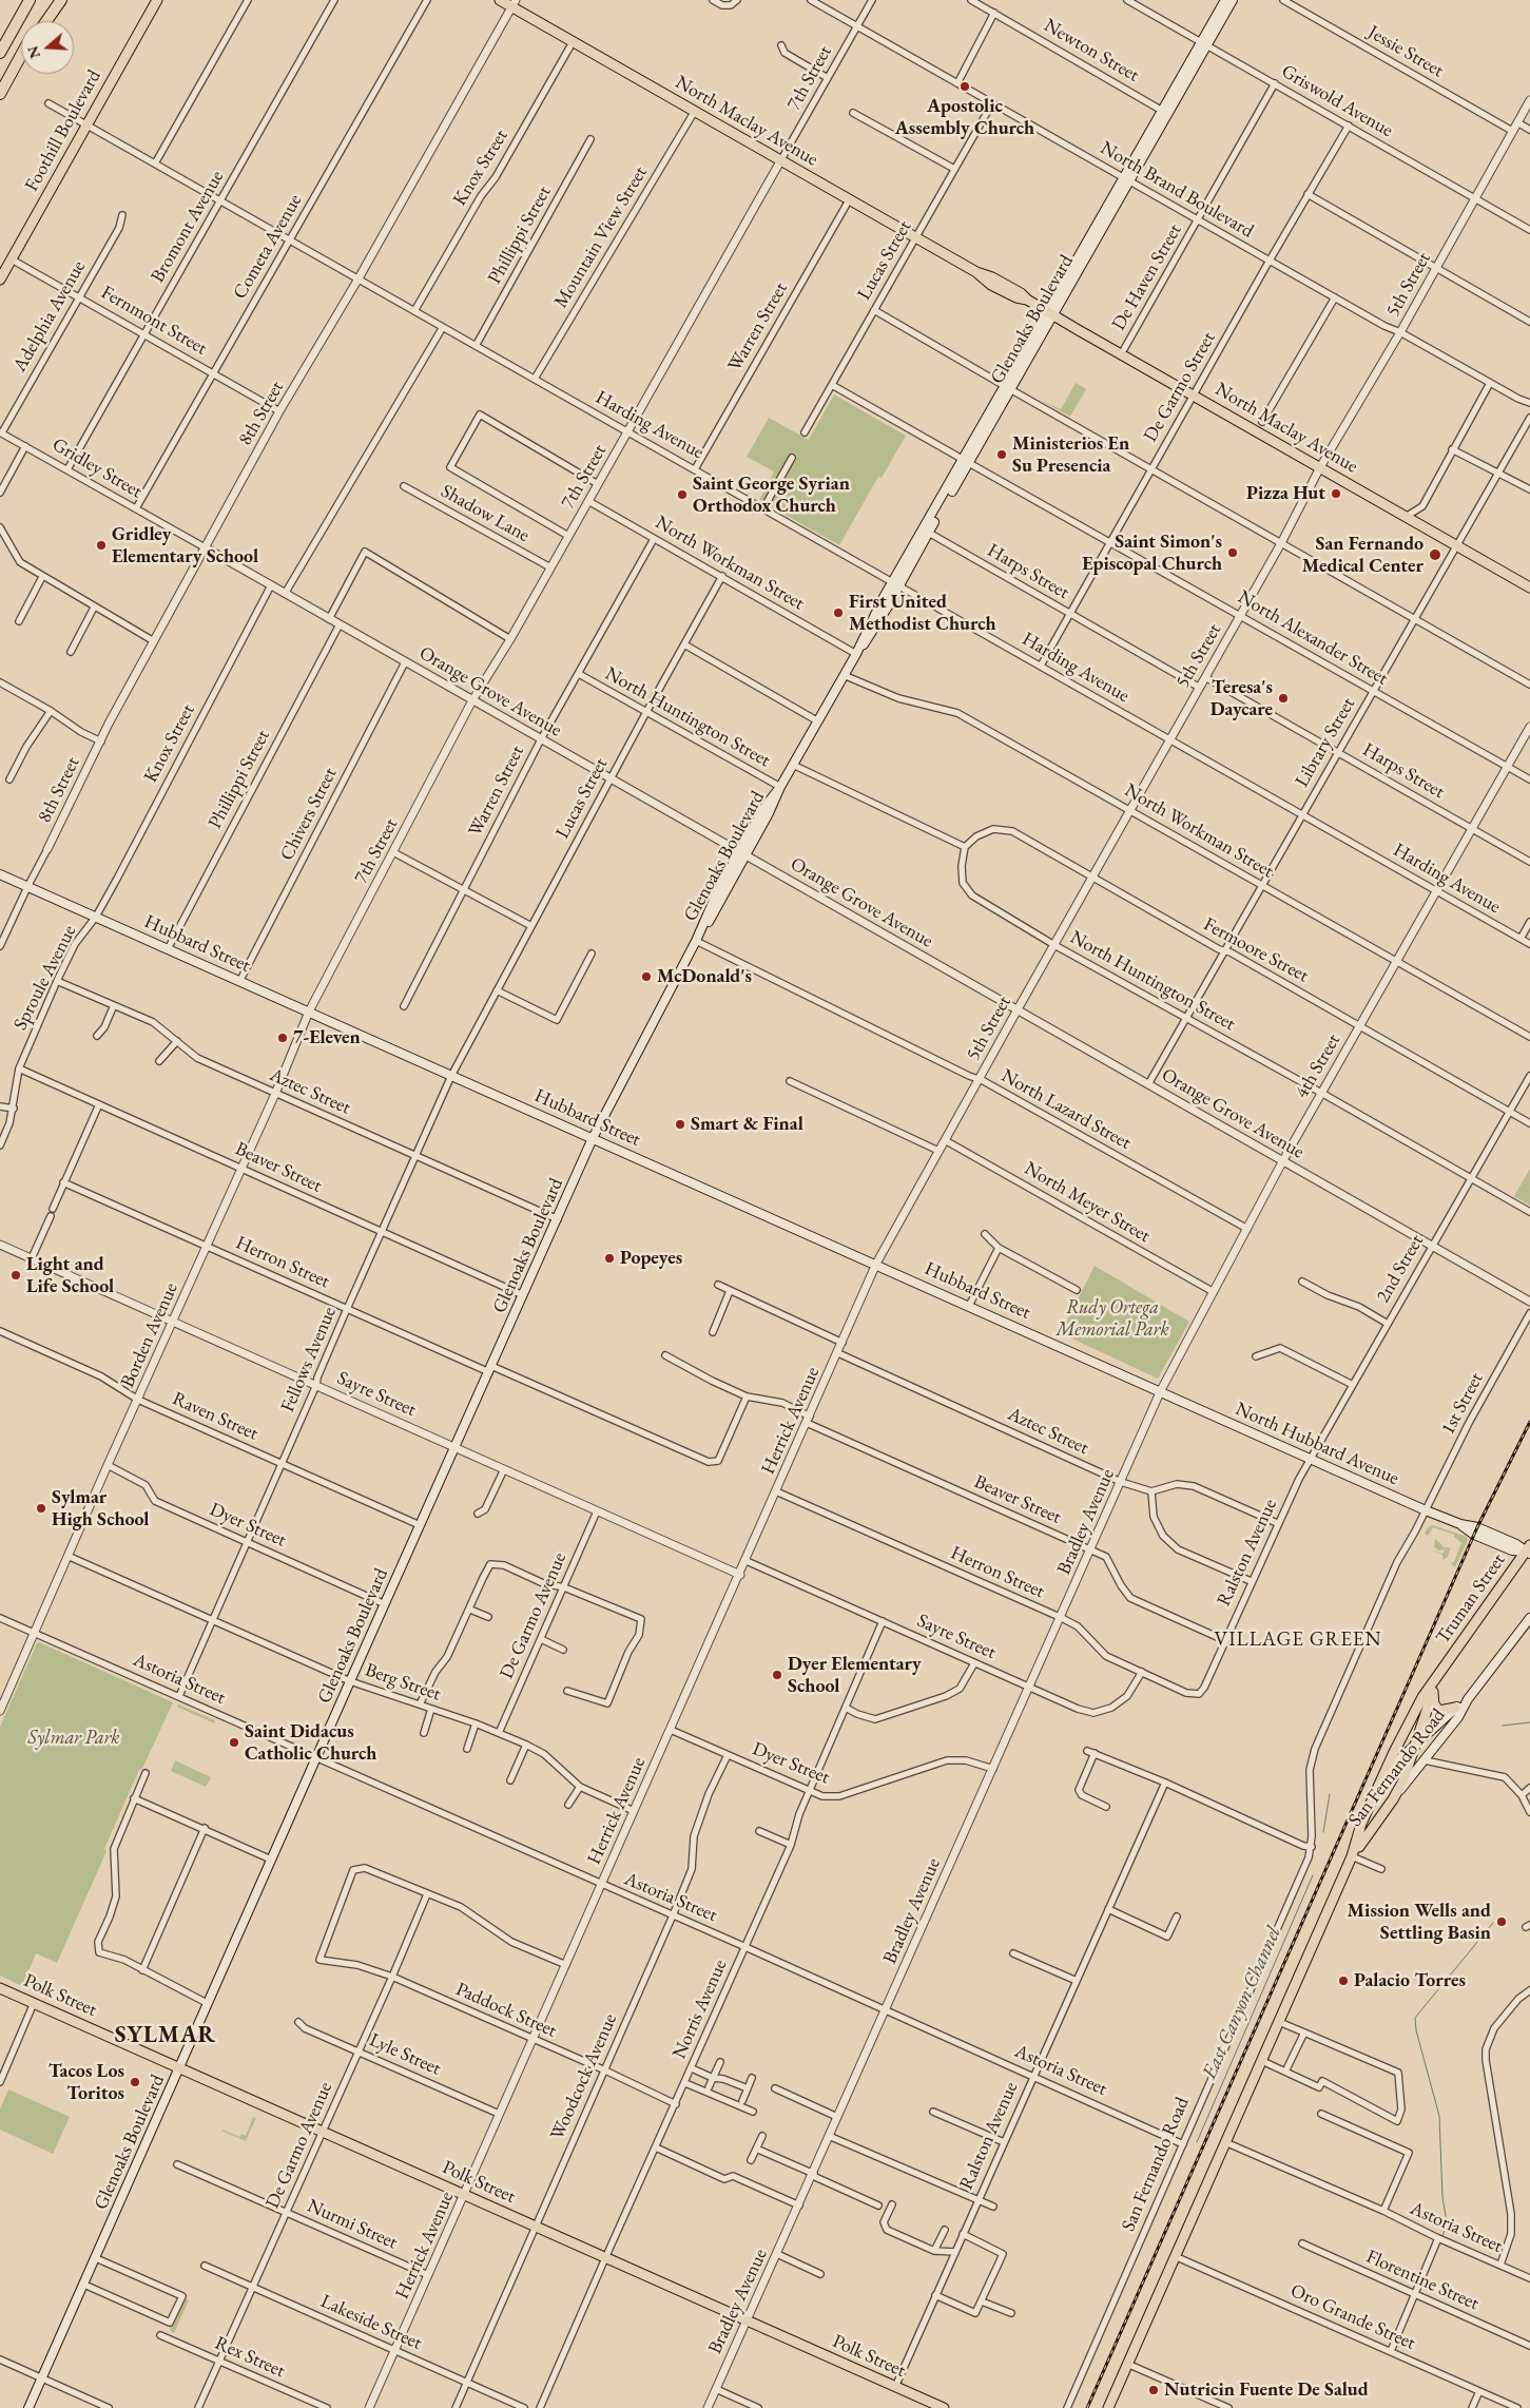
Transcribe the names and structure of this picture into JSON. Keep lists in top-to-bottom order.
{
  "streets": {
    "main road": [
      "North Maclay Avenue",
      "Foothill Boulevard",
      "Glenoaks Boulevard",
      "Hubbard Street",
      "North Hubbard Avenue",
      "Truman Street",
      "San Fernando Road",
      "Polk Street"
    ],
    "street": [
      "Newton Street",
      "Jessie Street",
      "7th Street",
      "Griswold Avenue",
      "Knox Street",
      "North Brand Boulevard",
      "Bromont Avenue",
      "Phillippi Street",
      "Mountain View Street",
      "Cometa Avenue",
      "Lucas Street",
      "De Haven Street",
      "5th Street",
      "Adelphia Avenue",
      "Fernmont Street",
      "Warren Street",
      "De Garmo Street",
      "8th Street",
      "Harding Avenue",
      "Gridley Street",
      "Shadow Lane",
      "North Workman Street",
      "Harps Street",
      "North Alexander Street",
      "Orange Grove Avenue",
      "North Huntington Street",
      "Library Street",
      "Chivers Street",
      "Fermoore Street",
      "Sproule Avenue",
      "4th Street",
      "Aztec Street",
      "North Lazard Street",
      "Beaver Street",
      "North Meyer Street",
      "Herron Street",
      "2nd Street",
      "Borden Avenue",
      "Fellows Avenue",
      "Sayre Street",
      "1st Street",
      "Raven Street",
      "Herrick Avenue",
      "Bradley Avenue",
      "Dyer Street",
      "Ralston Avenue",
      "De Garmo Avenue",
      "Astoria Street",
      "Berg Street",
      "Norris Avenue",
      "Paddock Street",
      "Lyle Street",
      "Woodcock Avenue",
      "Nurmi Street",
      "Florentine Street",
      "Oro Grande Street",
      "Lakeside Street",
      "Rex Street"
    ]
  },
  "crossings": [
    ["Newton Street", "Glenoaks Boulevard"],
    ["Jessie Street", "5th Street"],
    ["7th Street", "North Maclay Avenue"],
    ["7th Street", "North Brand Boulevard"],
    ["7th Street", "Harding Avenue"],
    ["7th Street", "Shadow Lane"],
    ["7th Street", "North Workman Street"],
    ["7th Street", "Orange Grove Avenue"],
    ["7th Street", "Borden Avenue"],
    ["Griswold Avenue", "De Haven Street"],
    ["Griswold Avenue", "5th Street"],
    ["Griswold Avenue", "Glenoaks Boulevard"],
    ["Griswold Avenue", "De Garmo Street"],
    ["North Maclay Avenue", "Knox Street"],
    ["North Maclay Avenue", "Mountain View Street"],
    ["North Maclay Avenue", "Lucas Street"],
    ["North Maclay Avenue", "5th Street"],
    ["North Maclay Avenue", "Glenoaks Boulevard"],
    ["North Maclay Avenue", "Warren Street"],
    ["North Maclay Avenue", "De Garmo Street"],
    ["North Maclay Avenue", "8th Street"],
    ["North Maclay Avenue", "Library Street"],
    ["Foothill Boulevard", "Fernmont Street"],
    ["Foothill Boulevard", "Harding Avenue"],
    ["Knox Street", "Harding Avenue"],
    ["Knox Street", "Orange Grove Avenue"],
    ["Knox Street", "Hubbard Street"],
    ["Knox Street", "Sproule Avenue"],
    ["North Brand Boulevard", "Lucas Street"],
    ["North Brand Boulevard", "De Haven Street"],
    ["North Brand Boulevard", "5th Street"],
    ["North Brand Boulevard", "Glenoaks Boulevard"],
    ["North Brand Boulevard", "De Garmo Street"],
    ["Bromont Avenue", "Fernmont Street"],
    ["Bromont Avenue", "Harding Avenue"],
    ["Bromont Avenue", "Gridley Street"],
    ["Phillippi Street", "Harding Avenue"],
    ["Phillippi Street", "Orange Grove Avenue"],
    ["Phillippi Street", "Hubbard Street"],
    ["Mountain View Street", "Harding Avenue"],
    ["Cometa Avenue", "Fernmont Street"],
    ["Cometa Avenue", "Harding Avenue"],
    ["Cometa Avenue", "Gridley Street"],
    ["Lucas Street", "North Workman Street"],
    ["Lucas Street", "North Alexander Street"],
    ["Lucas Street", "Orange Grove Avenue"],
    ["Lucas Street", "North Huntington Street"],
    ["Lucas Street", "Fellows Avenue"],
    ["5th Street", "Harding Avenue"],
    ["5th Street", "North Workman Street"],
    ["5th Street", "Harps Street"],
    ["5th Street", "North Alexander Street"],
    ["5th Street", "Orange Grove Avenue"],
    ["5th Street", "North Huntington Street"],
    ["5th Street", "Fermoore Street"],
    ["5th Street", "North Lazard Street"],
    ["5th Street", "North Meyer Street"],
    ["5th Street", "Herrick Avenue"],
    ["Adelphia Avenue", "Fernmont Street"],
    ["Adelphia Avenue", "Gridley Street"],
    ["Glenoaks Boulevard", "Harding Avenue"],
    ["Glenoaks Boulevard", "North Workman Street"],
    ["Glenoaks Boulevard", "Harps Street"],
    ["Glenoaks Boulevard", "North Alexander Street"],
    ["Glenoaks Boulevard", "Orange Grove Avenue"],
    ["Glenoaks Boulevard", "North Huntington Street"],
    ["Glenoaks Boulevard", "Hubbard Street"],
    ["Glenoaks Boulevard", "Aztec Street"],
    ["Glenoaks Boulevard", "North Lazard Street"],
    ["Glenoaks Boulevard", "Beaver Street"],
    ["Glenoaks Boulevard", "Herron Street"],
    ["Glenoaks Boulevard", "Sayre Street"],
    ["Glenoaks Boulevard", "Raven Street"],
    ["Glenoaks Boulevard", "Dyer Street"],
    ["Glenoaks Boulevard", "Astoria Street"],
    ["Glenoaks Boulevard", "Berg Street"],
    ["Glenoaks Boulevard", "Polk Street"],
    ["Fernmont Street", "8th Street"],
    ["Warren Street", "Harding Avenue"],
    ["Warren Street", "North Workman Street"],
    ["Warren Street", "Orange Grove Avenue"],
    ["Warren Street", "North Huntington Street"],
    ["De Garmo Street", "Harding Avenue"],
    ["De Garmo Street", "Harps Street"],
    ["De Garmo Street", "North Alexander Street"],
    ["8th Street", "Harding Avenue"],
    ["8th Street", "Orange Grove Avenue"],
    ["Harding Avenue", "Library Street"],
    ["Harding Avenue", "4th Street"],
    ["Gridley Street", "Orange Grove Avenue"],
    ["North Workman Street", "Library Street"],
    ["North Workman Street", "4th Street"],
    ["Harps Street", "Library Street"],
    ["Harps Street", "4th Street"],
    ["North Alexander Street", "Library Street"],
    ["North Alexander Street", "4th Street"],
    ["Orange Grove Avenue", "Library Street"],
    ["Orange Grove Avenue", "Chivers Street"],
    ["Orange Grove Avenue", "4th Street"],
    ["Orange Grove Avenue", "2nd Street"],
    ["North Huntington Street", "Library Street"],
    ["North Huntington Street", "Fermoore Street"],
    ["North Huntington Street", "4th Street"],
    ["North Huntington Street", "2nd Street"],
    ["Library Street", "Fermoore Street"],
    ["Chivers Street", "Hubbard Street"],
    ["Hubbard Street", "Sproule Avenue"],
    ["Hubbard Street", "4th Street"],
    ["Hubbard Street", "Borden Avenue"],
    ["Hubbard Street", "Fellows Avenue"],
    ["Hubbard Street", "Herrick Avenue"],
    ["Hubbard Street", "North Hubbard Avenue"],
    ["Fermoore Street", "4th Street"],
    ["Fermoore Street", "2nd Street"],
    ["Sproule Avenue", "Aztec Street"],
    ["Sproule Avenue", "Beaver Street"],
    ["4th Street", "North Lazard Street"],
    ["4th Street", "North Meyer Street"],
    ["4th Street", "North Hubbard Avenue"],
    ["4th Street", "Bradley Avenue"],
    ["Aztec Street", "Borden Avenue"],
    ["Aztec Street", "Fellows Avenue"],
    ["Aztec Street", "Herrick Avenue"],
    ["Aztec Street", "Bradley Avenue"],
    ["Beaver Street", "Herron Street"],
    ["Beaver Street", "Borden Avenue"],
    ["Beaver Street", "Fellows Avenue"],
    ["Beaver Street", "Herrick Avenue"],
    ["Beaver Street", "Bradley Avenue"],
    ["Beaver Street", "Ralston Avenue"],
    ["Herron Street", "Borden Avenue"],
    ["Herron Street", "Fellows Avenue"],
    ["Herron Street", "Sayre Street"],
    ["Herron Street", "Herrick Avenue"],
    ["Herron Street", "Bradley Avenue"],
    ["Herron Street", "Ralston Avenue"],
    ["2nd Street", "North Hubbard Avenue"],
    ["2nd Street", "Ralston Avenue"],
    ["Borden Avenue", "Sayre Street"],
    ["Borden Avenue", "Raven Street"],
    ["Borden Avenue", "Dyer Street"],
    ["Borden Avenue", "Astoria Street"],
    ["Borden Avenue", "Berg Street"],
    ["Fellows Avenue", "Sayre Street"],
    ["Fellows Avenue", "Raven Street"],
    ["Fellows Avenue", "Dyer Street"],
    ["Fellows Avenue", "Astoria Street"],
    ["Fellows Avenue", "Berg Street"],
    ["Sayre Street", "Herrick Avenue"],
    ["Sayre Street", "Bradley Avenue"],
    ["Sayre Street", "De Garmo Avenue"],
    ["Sayre Street", "Norris Avenue"],
    ["1st Street", "North Hubbard Avenue"],
    ["1st Street", "San Fernando Road"],
    ["Herrick Avenue", "Dyer Street"],
    ["Herrick Avenue", "Astoria Street"],
    ["Herrick Avenue", "Berg Street"],
    ["Herrick Avenue", "Polk Street"],
    ["Herrick Avenue", "Paddock Street"],
    ["Herrick Avenue", "Lyle Street"],
    ["Herrick Avenue", "Nurmi Street"],
    ["Herrick Avenue", "Lakeside Street"],
    ["North Hubbard Avenue", "Truman Street"],
    ["Bradley Avenue", "Dyer Street"],
    ["Bradley Avenue", "Astoria Street"],
    ["Bradley Avenue", "Polk Street"],
    ["Dyer Street", "Norris Avenue"],
    ["Dyer Street", "Woodcock Avenue"],
    ["Ralston Avenue", "Astoria Street"],
    ["Ralston Avenue", "Polk Street"],
    ["Truman Street", "San Fernando Road"],
    ["De Garmo Avenue", "Berg Street"],
    ["De Garmo Avenue", "Polk Street"],
    ["De Garmo Avenue", "Paddock Street"],
    ["De Garmo Avenue", "Lyle Street"],
    ["De Garmo Avenue", "Nurmi Street"],
    ["De Garmo Avenue", "Lakeside Street"],
    ["De Garmo Avenue", "Rex Street"],
    ["Astoria Street", "San Fernando Road"],
    ["Astoria Street", "Norris Avenue"],
    ["Astoria Street", "Woodcock Avenue"],
    ["San Fernando Road", "Oro Grande Street"],
    ["Polk Street", "Norris Avenue"],
    ["Polk Street", "Woodcock Avenue"],
    ["Norris Avenue", "Paddock Street"],
    ["Paddock Street", "Woodcock Avenue"],
    ["Woodcock Avenue", "Lakeside Street"]
  ],
  "districts": ["VILLAGE GREEN", "SYLMAR"],
  "water": ["East Canyon Channel"],
  "parks": ["Rudy Ortega Memorial Park", "Sylmar Park"],
  "places": [
    "Apostolic Assembly Church",
    "Ministerios En Su Presencia",
    "Pizza Hut",
    "Saint George Syrian Orthodox Church",
    "Gridley Elementary School",
    "Saint Simon's Episcopal Church",
    "San Fernando Medical Center",
    "First United Methodist Church",
    "Teresa's Daycare",
    "McDonald's",
    "7-Eleven",
    "Smart & Final",
    "Popeyes",
    "Light and Life School",
    "Sylmar High School",
    "Dyer Elementary School",
    "Saint Didacus Catholic Church",
    "Mission Wells and Settling Basin",
    "Palacio Torres",
    "Tacos Los Toritos",
    "Nutricin Fuente De Salud"
  ],
  "north": "left"
}
